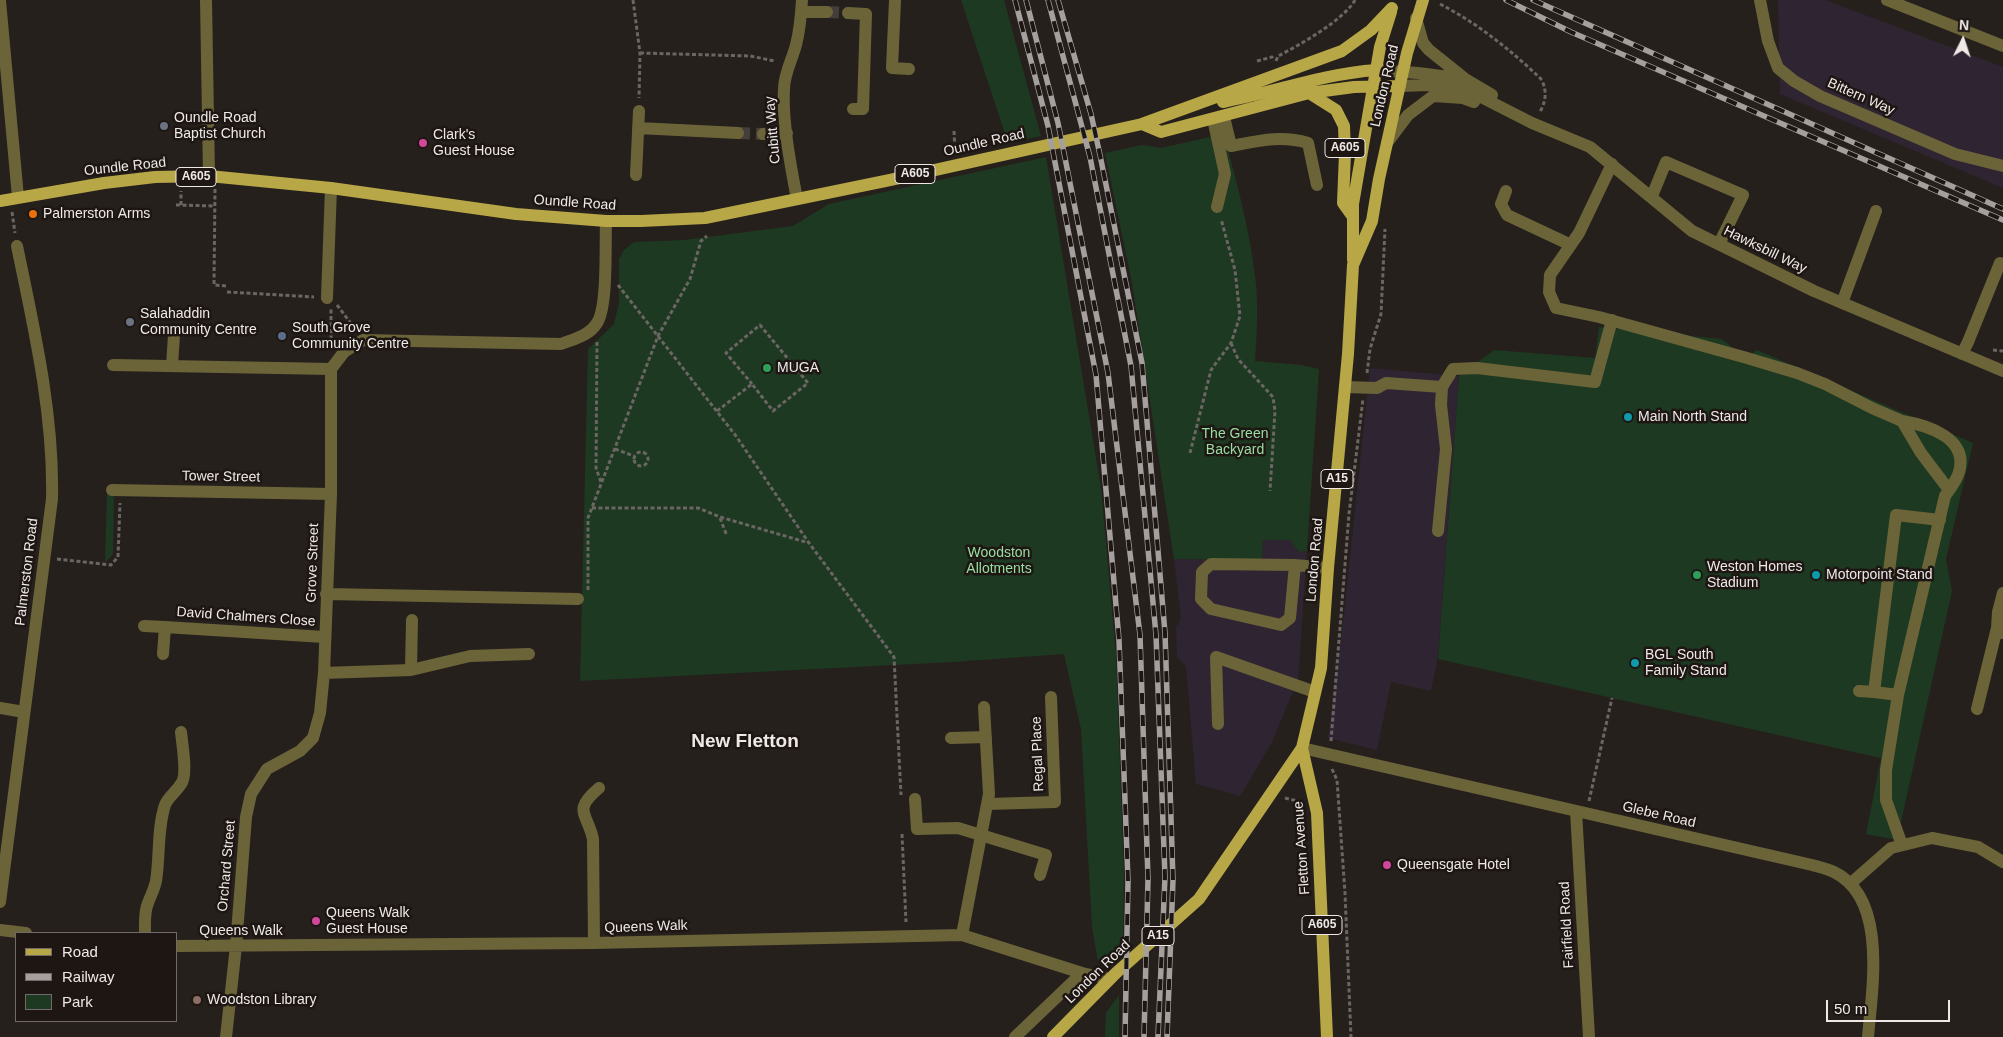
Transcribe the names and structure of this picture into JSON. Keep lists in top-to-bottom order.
{
  "streets": {
    "main road": [
      "London Road",
      "Oundle Road",
      "A605",
      "A15",
      "Fletton Avenue"
    ],
    "street": [
      "Bittern Way",
      "Cubitt Way",
      "Hawksbill Way",
      "Tower Street",
      "Grove Street",
      "Palmerston Road",
      "David Chalmers Close",
      "Regal Place",
      "Glebe Road",
      "Orchard Street",
      "Fairfield Road",
      "Queens Walk"
    ]
  },
  "crossings": [
    ["London Road", "Oundle Road"],
    ["London Road", "A605"],
    ["London Road", "Hawksbill Way"],
    ["London Road", "Glebe Road"],
    ["London Road", "Fletton Avenue"],
    ["London Road", "Queens Walk"],
    ["Cubitt Way", "Oundle Road"],
    ["Oundle Road", "A605"],
    ["Oundle Road", "Hawksbill Way"],
    ["Tower Street", "Grove Street"],
    ["Grove Street", "David Chalmers Close"],
    ["Grove Street", "Orchard Street"],
    ["Glebe Road", "Fletton Avenue"],
    ["Glebe Road", "Fairfield Road"],
    ["Orchard Street", "Queens Walk"]
  ],
  "districts": ["New Fletton"],
  "parks": ["The Green Backyard", "Woodston Allotments"],
  "places": [
    "Oundle Road Baptist Church",
    "Clark's Guest House",
    "Palmerston Arms",
    "Salahaddin Community Centre",
    "South Grove Community Centre",
    "MUGA",
    "Main North Stand",
    "Weston Homes Stadium",
    "Motorpoint Stand",
    "BGL South Family Stand",
    "Queensgate Hotel",
    "Queens Walk Guest House",
    "Woodston Library"
  ],
  "legend": ["Road", "Railway", "Park"],
  "scale_bar": "50 m",
  "north": "top"
}
